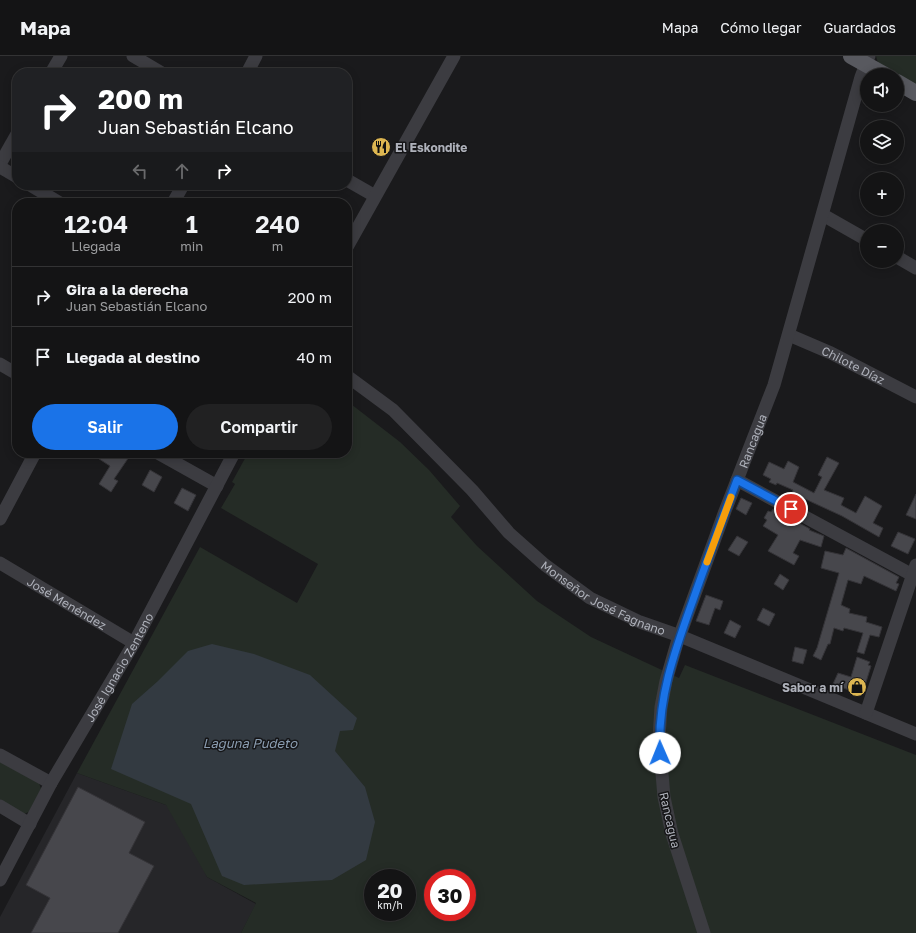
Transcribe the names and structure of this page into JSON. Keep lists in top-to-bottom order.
{
  "streets": {
    "street": [
      "Chilote Díaz",
      "Rancagua",
      "Monseñor José Fagnano",
      "José Menéndez",
      "José Ignacio Zenteno"
    ]
  },
  "crossings": [
    ["Chilote Díaz", "Rancagua"],
    ["Rancagua", "Monseñor José Fagnano"],
    ["José Menéndez", "José Ignacio Zenteno"]
  ],
  "water": ["Laguna Pudeto"],
  "places": {
    "restaurant": ["El Eskondite"],
    "shop": ["Sabor a mí"]
  },
  "page": {
    "header": "Mapa",
    "nav": ["Mapa", "Cómo llegar", "Guardados"],
    "map_buttons": ["+", "−"],
    "turn": ["200 m", "Juan Sebastián Elcano"],
    "eta": [
      "12:04",
      "Llegada",
      "1",
      "min",
      "240",
      "m"
    ],
    "list": [
      {
        "name": "Gira a la derecha",
        "note": "Juan Sebastián Elcano",
        "value": "200 m"
      },
      {
        "name": "Llegada al destino",
        "value": "40 m"
      }
    ],
    "buttons": ["Salir", "Compartir"],
    "speed": "20 km/h",
    "limit": "30"
  }
}
